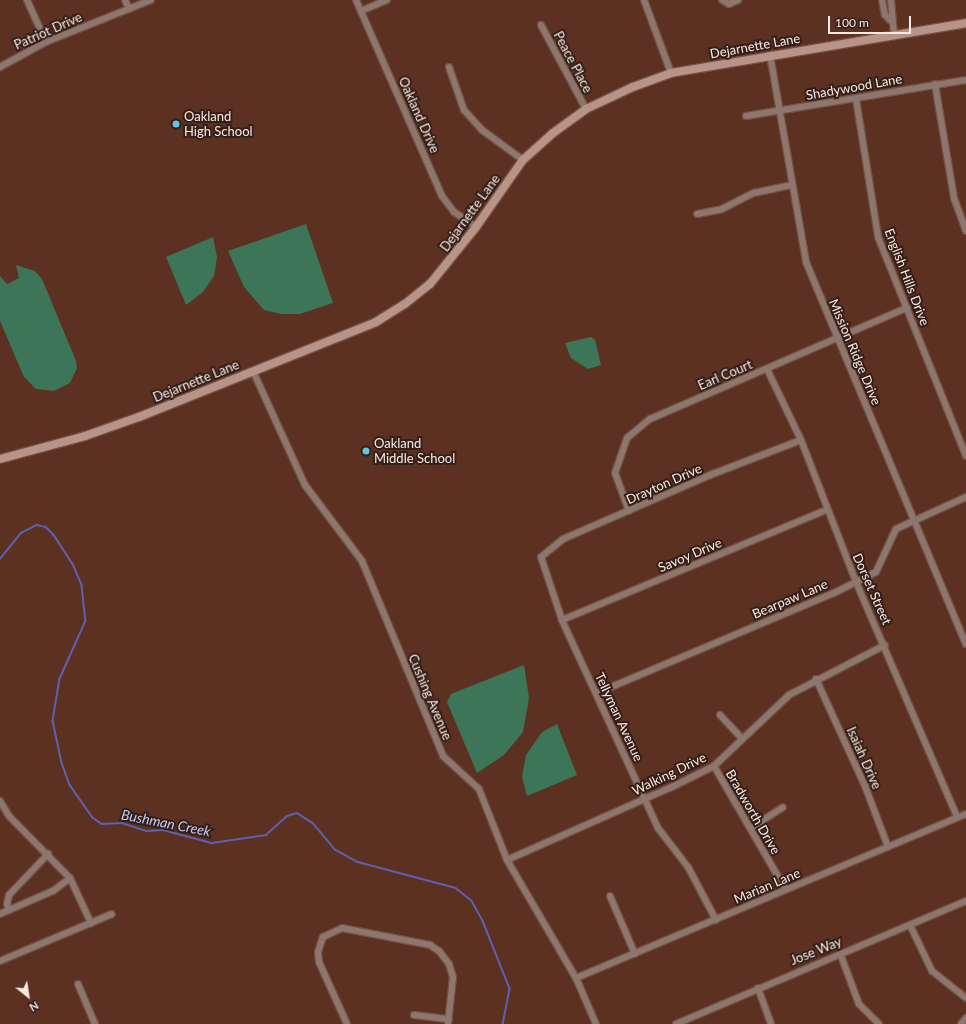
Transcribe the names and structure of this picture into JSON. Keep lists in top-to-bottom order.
{
  "streets": {
    "main road": ["Dejarnette Lane"],
    "street": [
      "Patriot Drive",
      "Peace Place",
      "Shadywood Lane",
      "Oakland Drive",
      "English Hills Drive",
      "Mission Ridge Drive",
      "Earl Court",
      "Drayton Drive",
      "Savoy Drive",
      "Dorset Street",
      "Bearpaw Lane",
      "Cushing Avenue",
      "Tellyman Avenue",
      "Isaiah Drive",
      "Walking Drive",
      "Bradworth Drive",
      "Marian Lane",
      "Jose Way"
    ]
  },
  "crossings": [
    ["Dejarnette Lane", "Peace Place"],
    ["Dejarnette Lane", "Oakland Drive"],
    ["Dejarnette Lane", "Mission Ridge Drive"],
    ["Dejarnette Lane", "Cushing Avenue"],
    ["Shadywood Lane", "English Hills Drive"],
    ["Shadywood Lane", "Mission Ridge Drive"],
    ["English Hills Drive", "Earl Court"],
    ["Mission Ridge Drive", "Earl Court"],
    ["Mission Ridge Drive", "Bearpaw Lane"],
    ["Earl Court", "Drayton Drive"],
    ["Earl Court", "Dorset Street"],
    ["Drayton Drive", "Dorset Street"],
    ["Drayton Drive", "Tellyman Avenue"],
    ["Savoy Drive", "Dorset Street"],
    ["Savoy Drive", "Tellyman Avenue"],
    ["Dorset Street", "Bearpaw Lane"],
    ["Dorset Street", "Walking Drive"],
    ["Dorset Street", "Marian Lane"],
    ["Bearpaw Lane", "Tellyman Avenue"],
    ["Cushing Avenue", "Walking Drive"],
    ["Cushing Avenue", "Marian Lane"],
    ["Tellyman Avenue", "Walking Drive"],
    ["Tellyman Avenue", "Marian Lane"],
    ["Isaiah Drive", "Walking Drive"],
    ["Isaiah Drive", "Marian Lane"],
    ["Walking Drive", "Bradworth Drive"],
    ["Bradworth Drive", "Marian Lane"]
  ],
  "water": ["Bushman Creek"],
  "places": ["Oakland High School", "Oakland Middle School"],
  "scale_bar": "100 m",
  "north": "bottom right"
}
